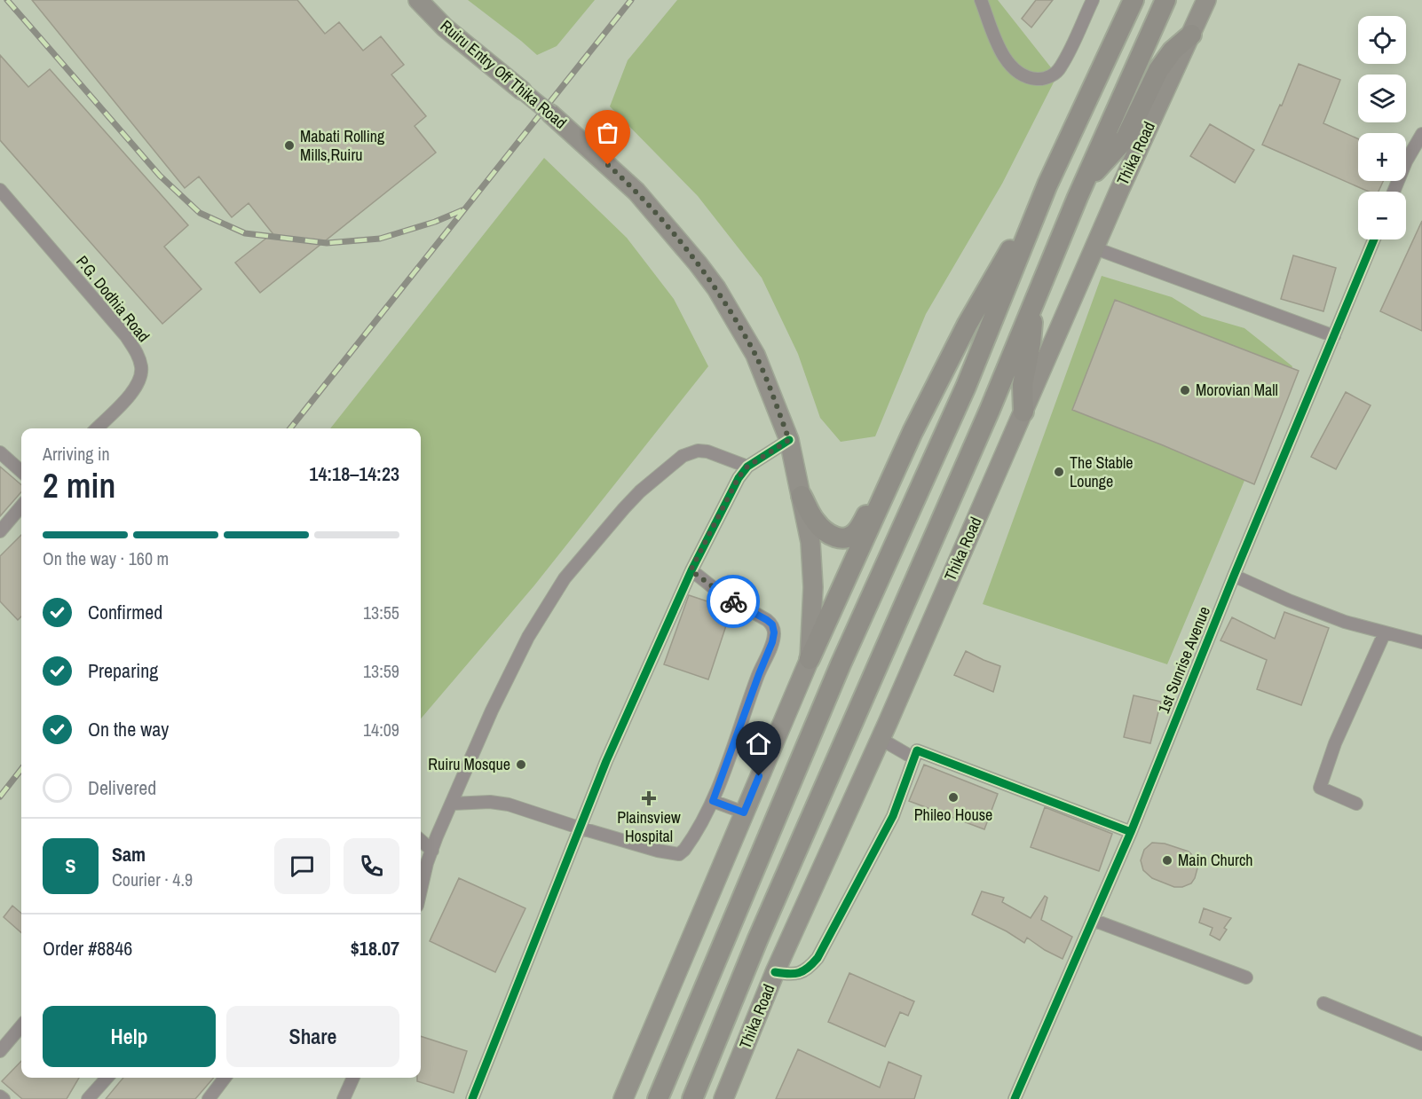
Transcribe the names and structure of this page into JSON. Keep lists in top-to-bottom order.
{
  "streets": {
    "highway": ["Thika Road"],
    "main road": ["Ruiru Entry Off Thika Road"],
    "street": ["P.G. Dodhia Road", "1st Sunrise Avenue"]
  },
  "places": {
    "other": [
      "Mabati Rolling Mills,Ruiru",
      "Morovian Mall",
      "The Stable Lounge",
      "Ruiru Mosque",
      "Phileo House",
      "Main Church"
    ],
    "health": ["Plainsview Hospital"]
  },
  "page": {
    "map_buttons": ["+", "−"],
    "heading": ["2 min", "Arriving in", "14:18–14:23"],
    "panel": [
      "Sam",
      "Courier · 4.9",
      "Order #8846",
      "$18.07"
    ],
    "bar": "On the way · 160 m",
    "list": [
      ["Confirmed", "13:55"],
      ["Preparing", "13:59"],
      ["On the way", "14:09"],
      "Delivered"
    ],
    "round": "S",
    "buttons": ["Help", "Share"]
  }
}
